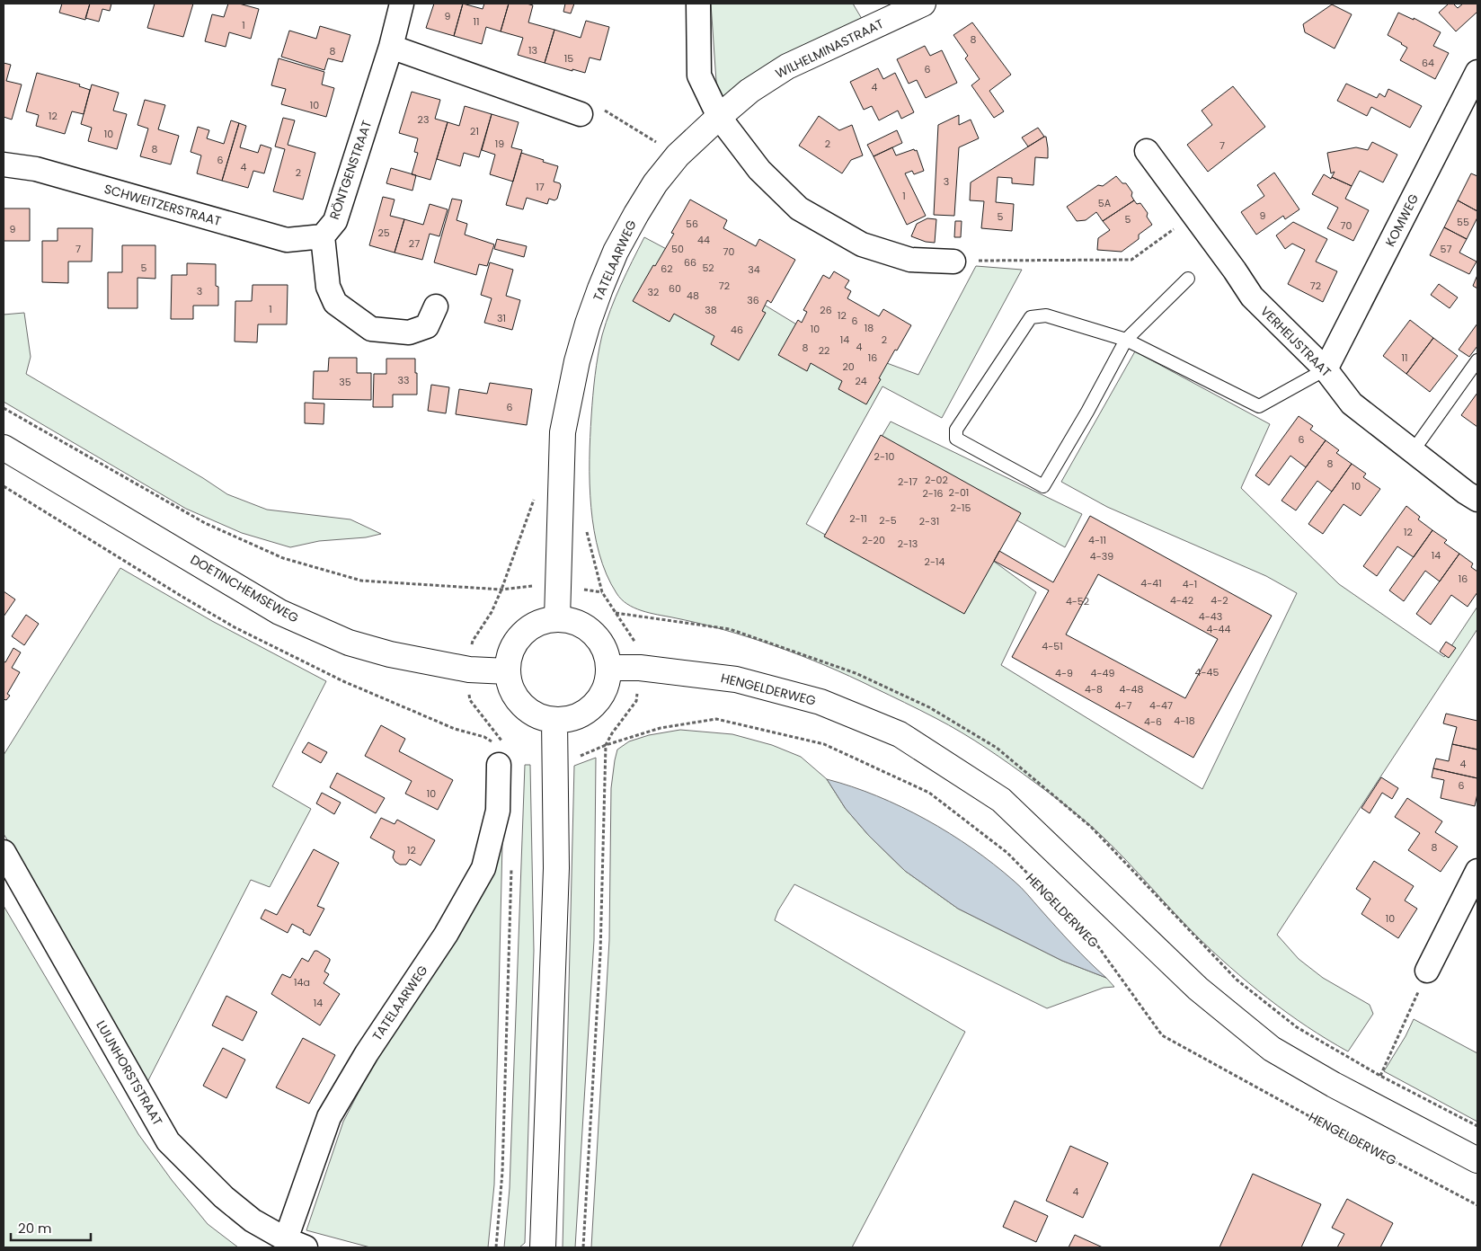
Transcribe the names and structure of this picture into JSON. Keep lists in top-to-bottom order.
{
  "streets": {
    "main road": [
      "WILHELMINASTRAAT",
      "TATELAARWEG",
      "DOETINCHEMSEWEG",
      "HENGELDERWEG"
    ],
    "street": [
      "RÖNTGENSTRAAT",
      "SCHWEITZERSTRAAT",
      "KOMWEG",
      "VERHEIJSTRAAT",
      "LUIJNHORSTSTRAAT"
    ]
  },
  "crossings": [
    ["WILHELMINASTRAAT", "TATELAARWEG"],
    ["RÖNTGENSTRAAT", "SCHWEITZERSTRAAT"],
    ["KOMWEG", "VERHEIJSTRAAT"],
    ["TATELAARWEG", "DOETINCHEMSEWEG"],
    ["TATELAARWEG", "HENGELDERWEG"],
    ["TATELAARWEG", "LUIJNHORSTSTRAAT"],
    ["DOETINCHEMSEWEG", "HENGELDERWEG"]
  ],
  "house_numbers": [
    "9",
    "11",
    "1",
    "8",
    "13",
    "8",
    "15",
    "64",
    "6",
    "4",
    "10",
    "12",
    "23",
    "21",
    "10",
    "19",
    "2",
    "7",
    "8",
    "6",
    "4",
    "2",
    "3",
    "17",
    "1",
    "5A",
    "9",
    "5",
    "5",
    "55",
    "56",
    "70",
    "9",
    "25",
    "44",
    "27",
    "7",
    "50",
    "57",
    "70",
    "66",
    "5",
    "52",
    "62",
    "34",
    "72",
    "72",
    "60",
    "3",
    "32",
    "48",
    "36",
    "1",
    "38",
    "26",
    "12",
    "31",
    "6",
    "18",
    "10",
    "46",
    "14",
    "2",
    "4",
    "8",
    "22",
    "16",
    "11",
    "20",
    "33",
    "24",
    "35",
    "6",
    "6",
    "2-10",
    "8",
    "2-02",
    "2-17",
    "10",
    "2-01",
    "2-16",
    "2-15",
    "2-11",
    "2-5",
    "2-31",
    "12",
    "2-20",
    "4-11",
    "2-13",
    "14",
    "4-39",
    "2-14",
    "16",
    "4-41",
    "4-1",
    "4-42",
    "4-2",
    "4-52",
    "4-43",
    "4-44",
    "4-51",
    "4-45",
    "4-9",
    "4-49",
    "4-8",
    "4-48",
    "4-7",
    "4-47",
    "4-18",
    "4-6",
    "4",
    "6",
    "10",
    "8",
    "12",
    "10",
    "14a",
    "14",
    "4"
  ],
  "scale_bar": "20 m"
}
